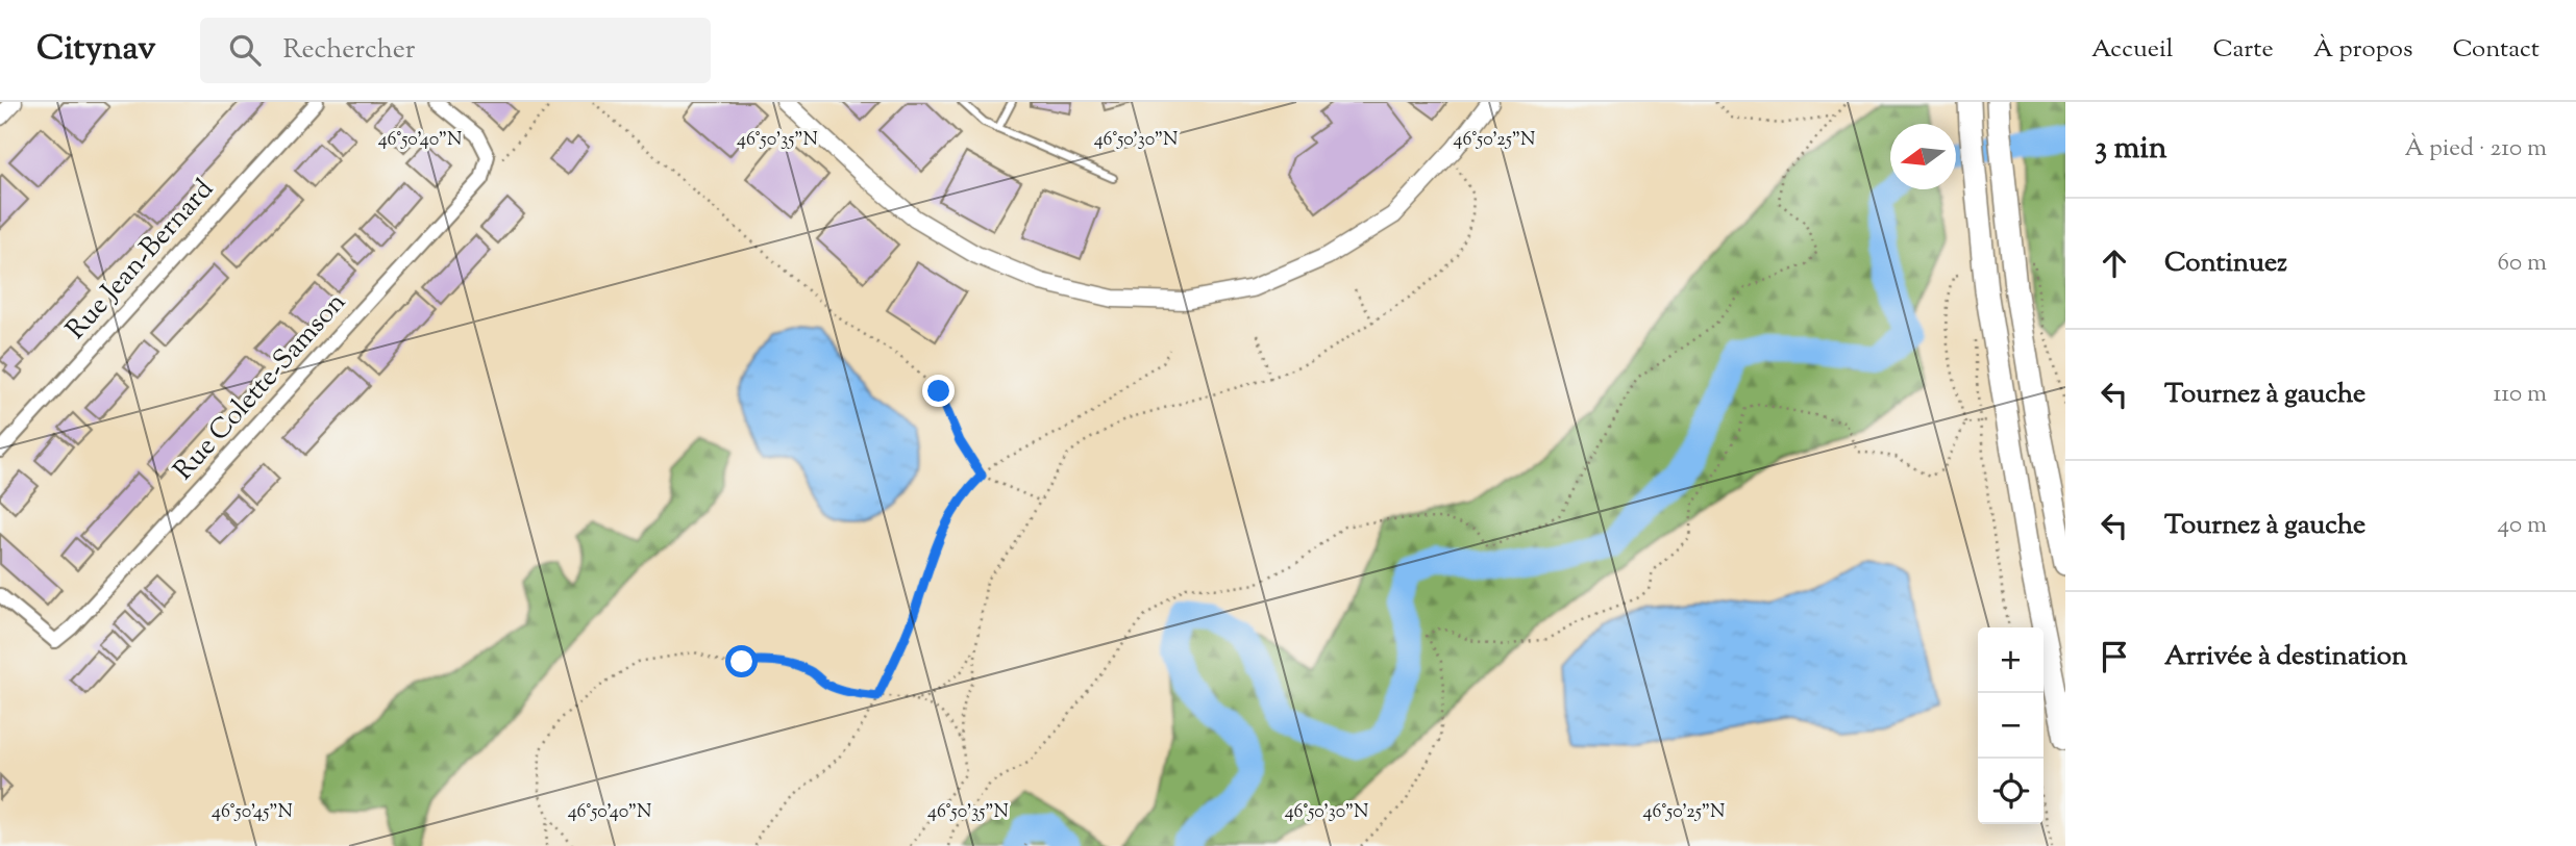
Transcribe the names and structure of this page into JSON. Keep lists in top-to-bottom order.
{
  "streets": {
    "street": ["Rue Jean-Bernard", "Rue Colette-Samson"]
  },
  "north": "left",
  "page": {
    "header": "Citynav",
    "search": "Rechercher",
    "nav": [
      "Accueil",
      "Carte",
      "À propos",
      "Contact"
    ],
    "heading": ["3 min", "À pied · 210 m"],
    "list": [
      ["Continuez", "60 m"],
      ["Tournez à gauche", "110 m"],
      ["Tournez à gauche", "40 m"],
      "Arrivée à destination"
    ],
    "map_buttons": ["+", "−"]
  },
  "coordinates": [
    "46°50'40\"N",
    "46°50'35\"N",
    "46°50'30\"N",
    "46°50'25\"N",
    "46°50'45\"N"
  ]
}
